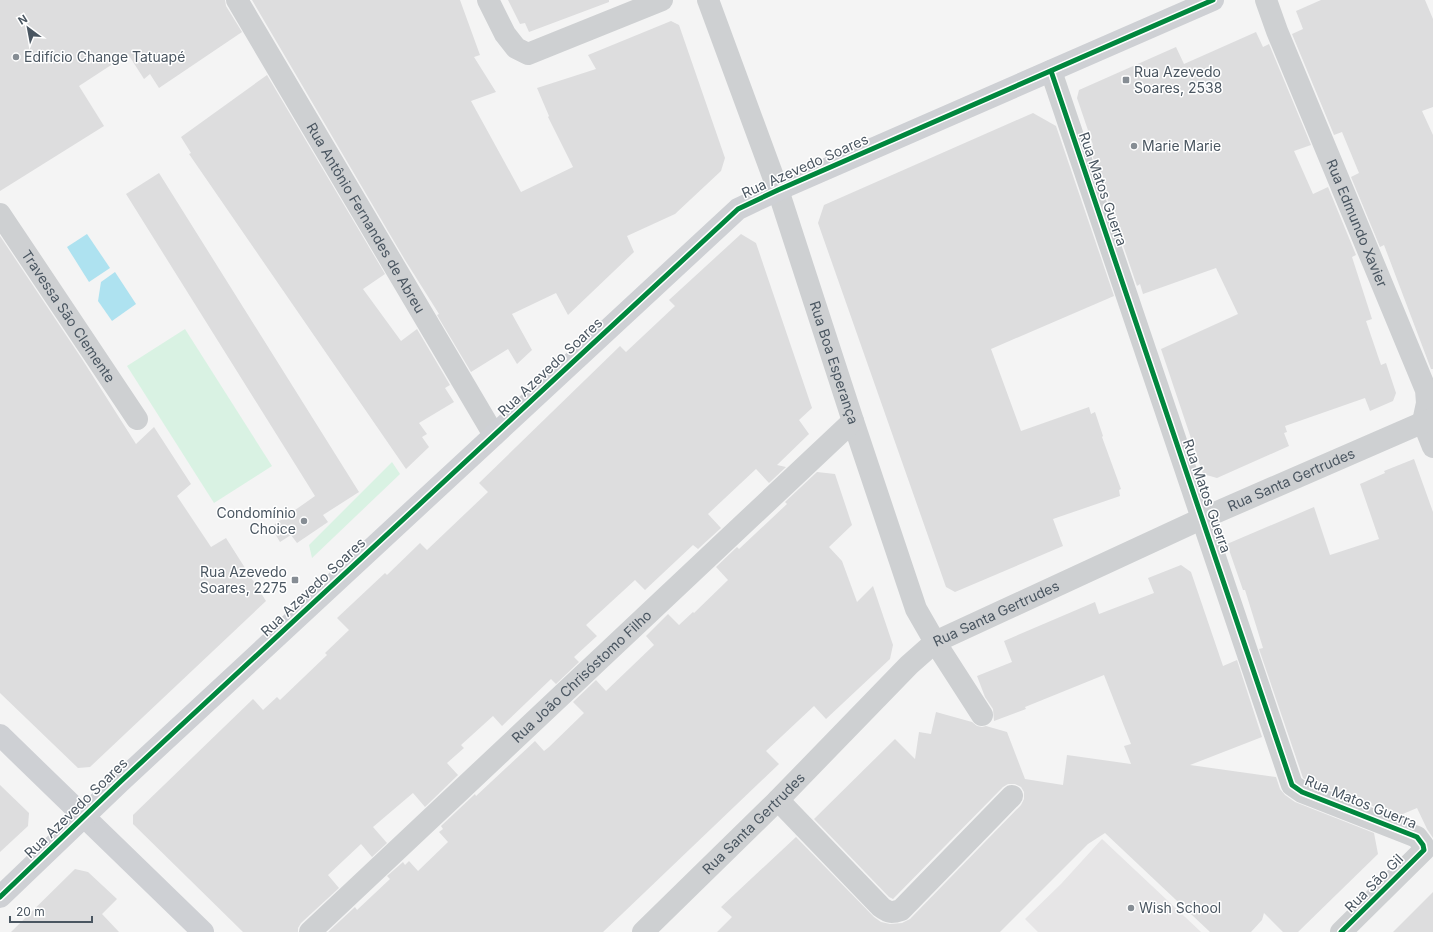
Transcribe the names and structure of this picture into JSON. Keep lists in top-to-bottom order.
{
  "streets": {
    "street": [
      "Rua Azevedo Soares",
      "Rua Matos Guerra",
      "Rua Antônio Fernandes de Abreu",
      "Rua Edmundo Xavier",
      "Travessa São Clemente",
      "Rua Boa Esperança",
      "Rua Santa Gertrudes",
      "Rua João Chrisóstomo Filho",
      "Rua São Gil"
    ]
  },
  "crossings": [
    ["Rua Azevedo Soares", "Rua Matos Guerra"],
    ["Rua Azevedo Soares", "Rua Antônio Fernandes de Abreu"],
    ["Rua Azevedo Soares", "Rua Boa Esperança"],
    ["Rua Matos Guerra", "Rua Santa Gertrudes"],
    ["Rua Matos Guerra", "Rua São Gil"],
    ["Rua Edmundo Xavier", "Rua Santa Gertrudes"],
    ["Rua Boa Esperança", "Rua Santa Gertrudes"],
    ["Rua Boa Esperança", "Rua João Chrisóstomo Filho"]
  ],
  "places": {
    "other": [
      "Edifício Change Tatuapé",
      "Marie Marie",
      "Condomínio Choice",
      "Wish School"
    ],
    "transit": ["Rua Azevedo Soares, 2538", "Rua Azevedo Soares, 2275"]
  },
  "scale_bar": "20 m",
  "north": "top left"
}
